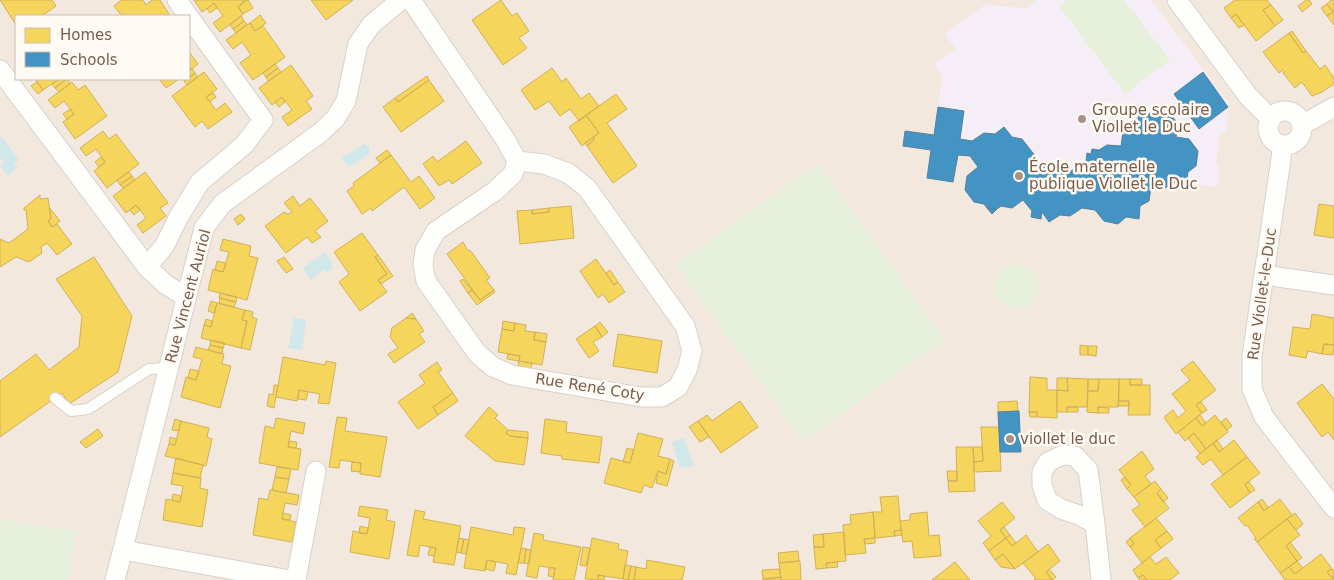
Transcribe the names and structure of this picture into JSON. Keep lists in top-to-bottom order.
{
  "streets": {
    "street": ["Rue Viollet-le-Duc", "Rue Vincent Auriol", "Rue René Coty"]
  },
  "places": ["Groupe scolaire Viollet le Duc", "École maternelle publique Viollet le Duc", "viollet le duc"],
  "legend": ["Homes", "Schools"]
}
